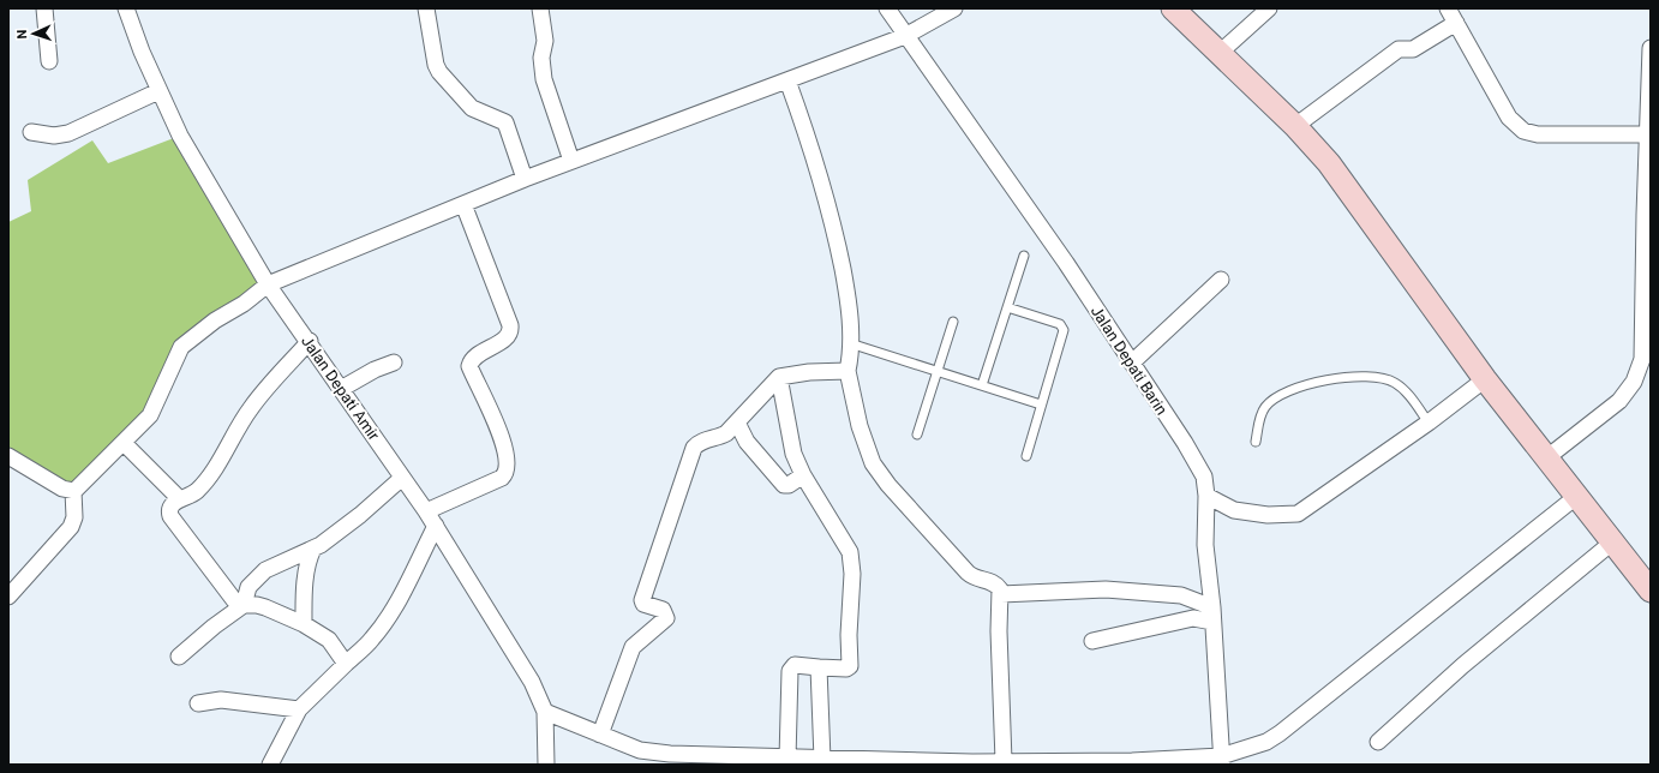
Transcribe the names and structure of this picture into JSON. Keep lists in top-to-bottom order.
{
  "streets": {
    "street": ["Jalan Depati Barin", "Jalan Depati Amir"]
  },
  "north": "left"
}
